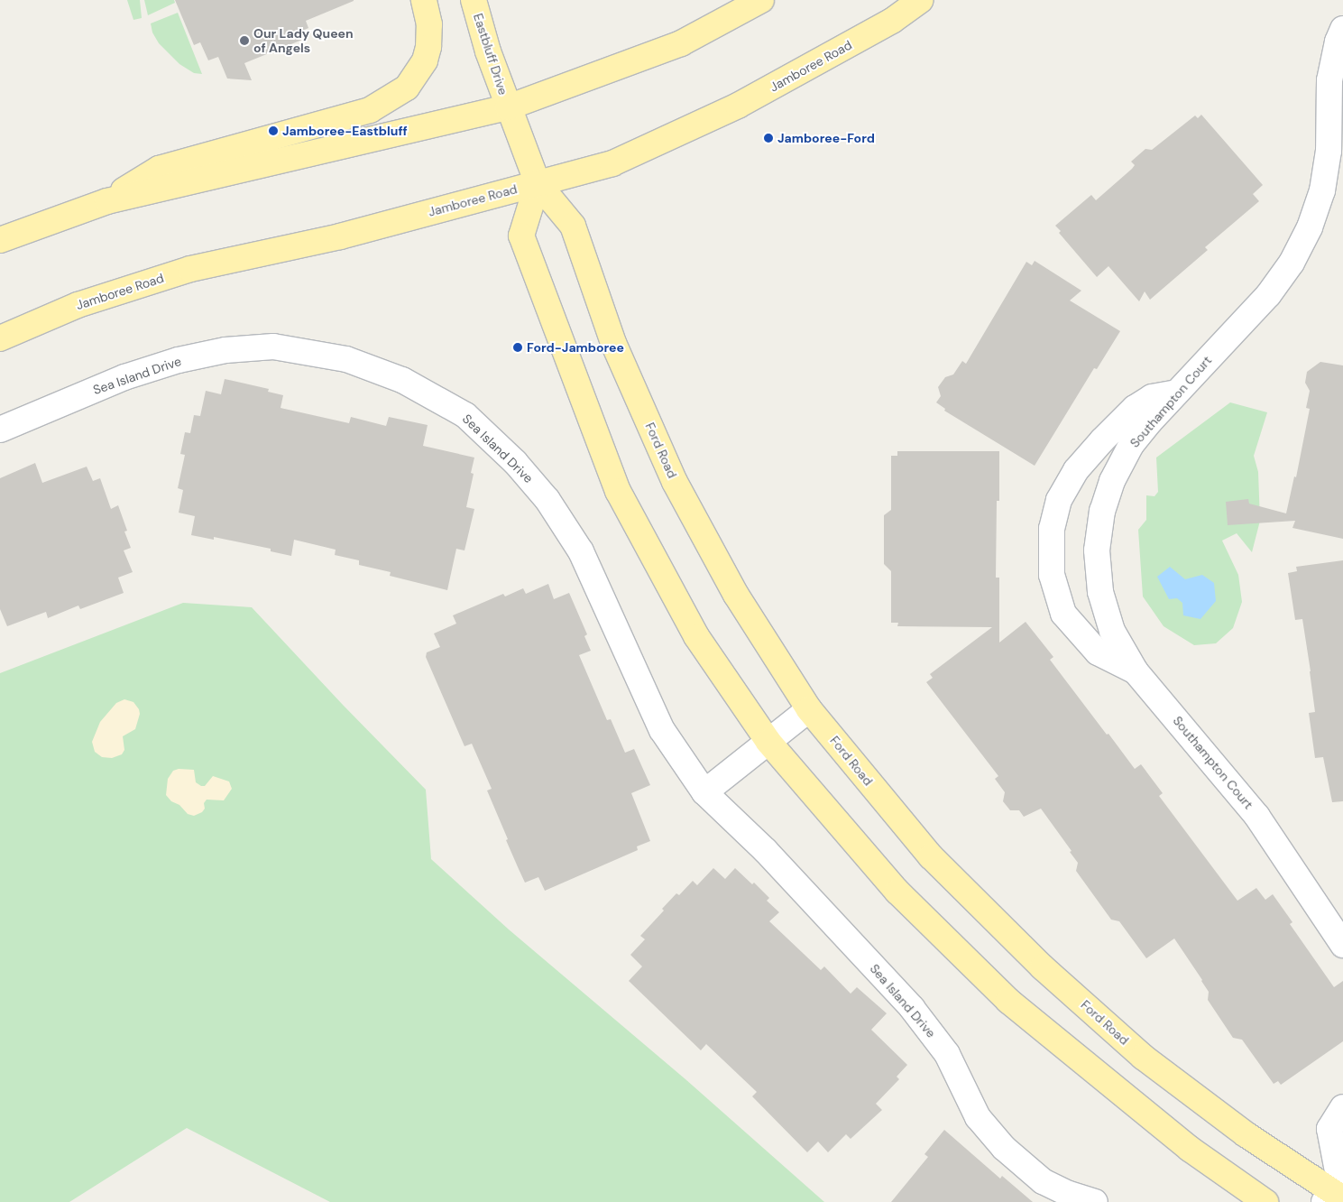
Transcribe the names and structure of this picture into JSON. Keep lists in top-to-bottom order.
{
  "streets": {
    "main road": ["Eastbluff Drive", "Jamboree Road", "Ford Road"],
    "street": ["Sea Island Drive", "Southampton Court"]
  },
  "crossings": [
    ["Eastbluff Drive", "Ford Road"],
    ["Jamboree Road", "Ford Road"]
  ],
  "places": [
    "Our Lady Queen of Angels",
    "Jamboree-Eastbluff",
    "Jamboree-Ford",
    "Ford-Jamboree"
  ]
}
